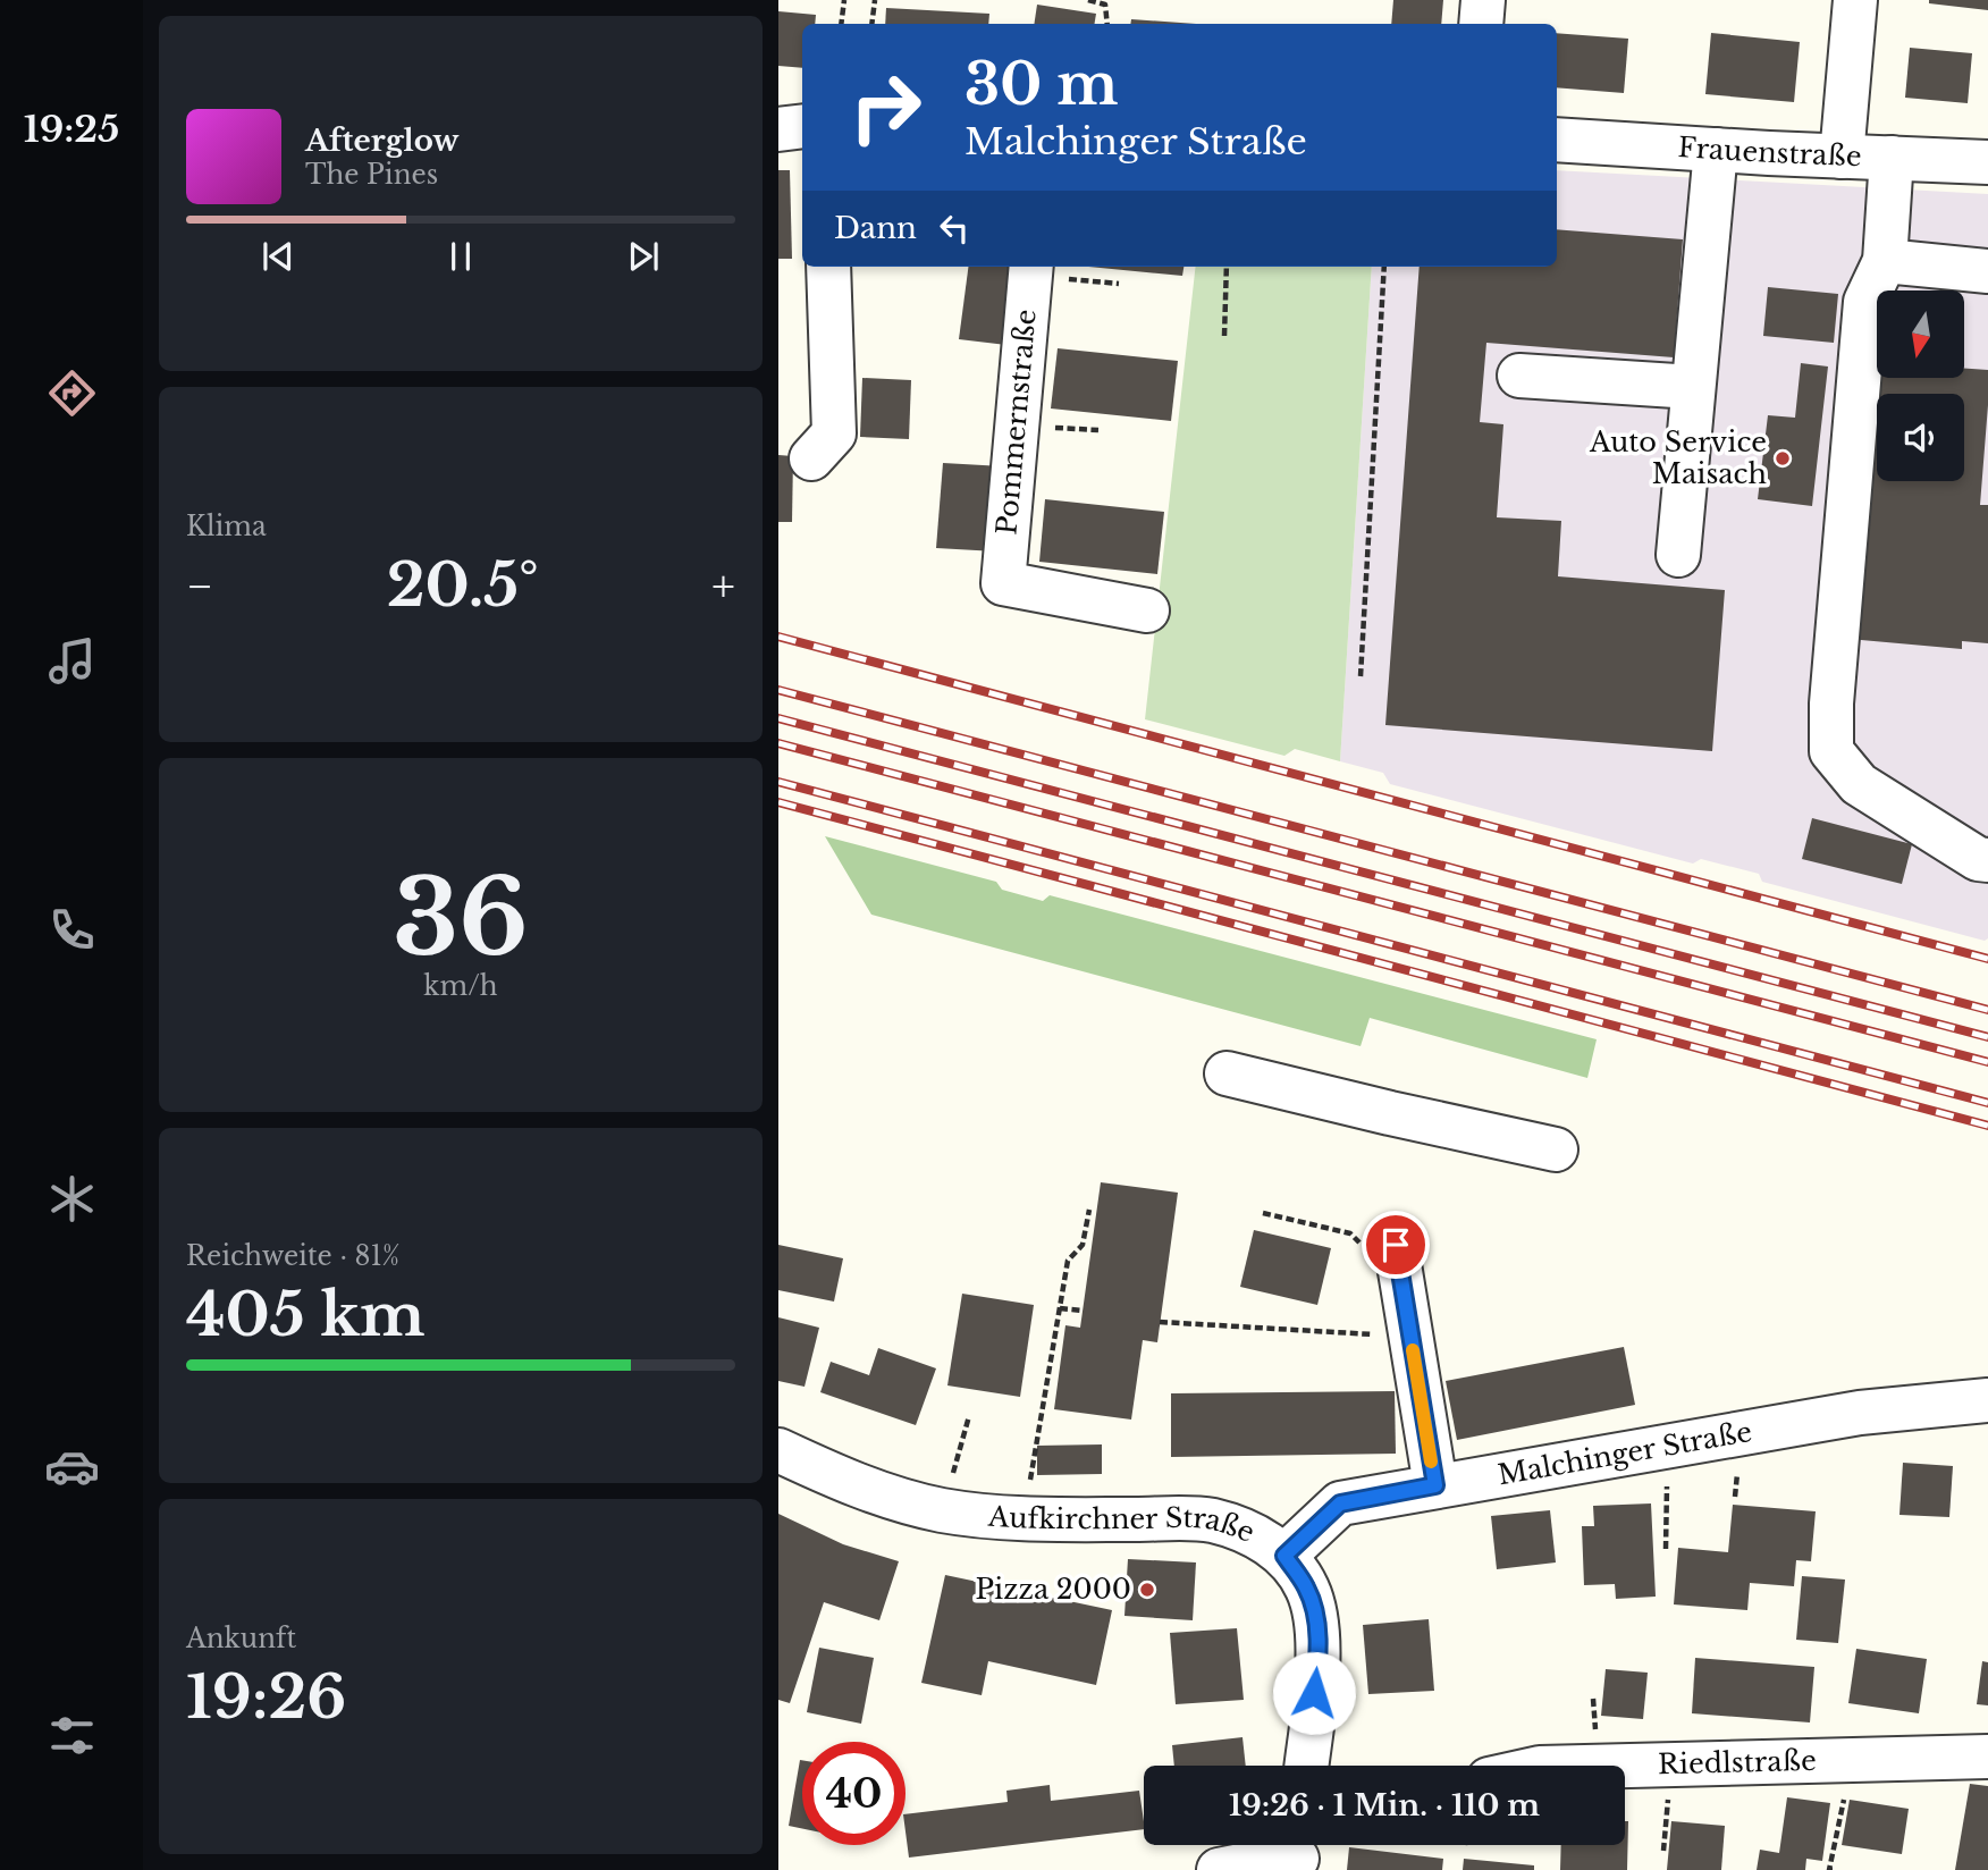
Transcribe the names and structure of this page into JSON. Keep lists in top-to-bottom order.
{
  "streets": {
    "street": [
      "Frauenstraße",
      "Pommernstraße",
      "Malchinger Straße",
      "Aufkirchner Straße",
      "Riedlstraße"
    ]
  },
  "crossings": [
    ["Malchinger Straße", "Aufkirchner Straße"]
  ],
  "places": ["Auto Service Maisach", "Pizza 2000"],
  "north": "bottom",
  "page": {
    "tabs": "19:25",
    "turn": ["30 m", "Malchinger Straße"],
    "song": ["Afterglow", "The Pines"],
    "then": "Dann",
    "tile": [
      "Klima",
      ["36", "km/h"],
      ["Reichweite · 81%", "405 km"],
      ["Ankunft", "19:26"]
    ],
    "heat": ["−", "20.5°", "+"],
    "limit": "40",
    "trip": "19:26 · 1 Min. · 110 m"
  }
}
